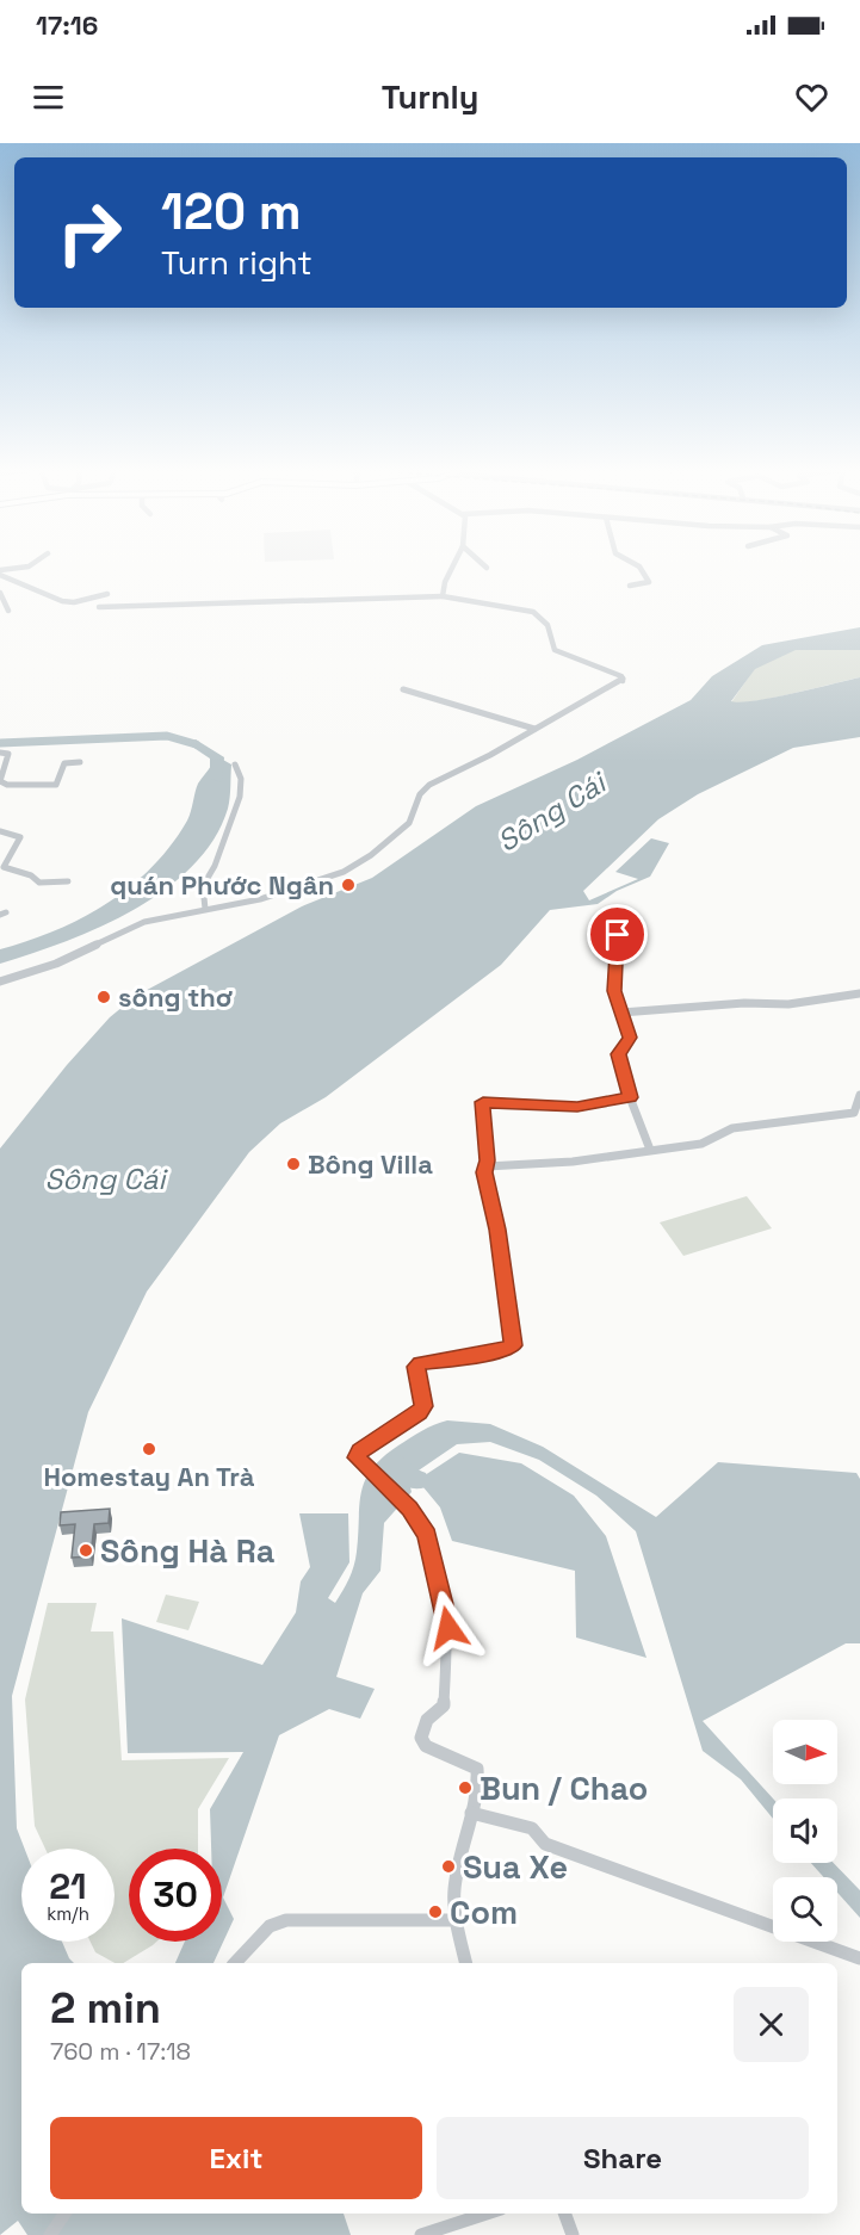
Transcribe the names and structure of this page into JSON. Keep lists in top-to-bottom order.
{
  "water": ["Sông Cái"],
  "places": [
    "quán Phước Ngân",
    "sông thơ",
    "Bông Villa",
    "Homestay An Trà",
    "Sông Hà Ra",
    "Bun / Chao",
    "Sua Xe",
    "Com"
  ],
  "north": "right",
  "page": {
    "status": "17:16",
    "header": "Turnly",
    "turn": ["120 m", "Turn right"],
    "speed": "21 km/h",
    "limit": "30",
    "heading": ["2 min", "760 m · 17:18"],
    "buttons": ["Exit", "Share"]
  }
}
